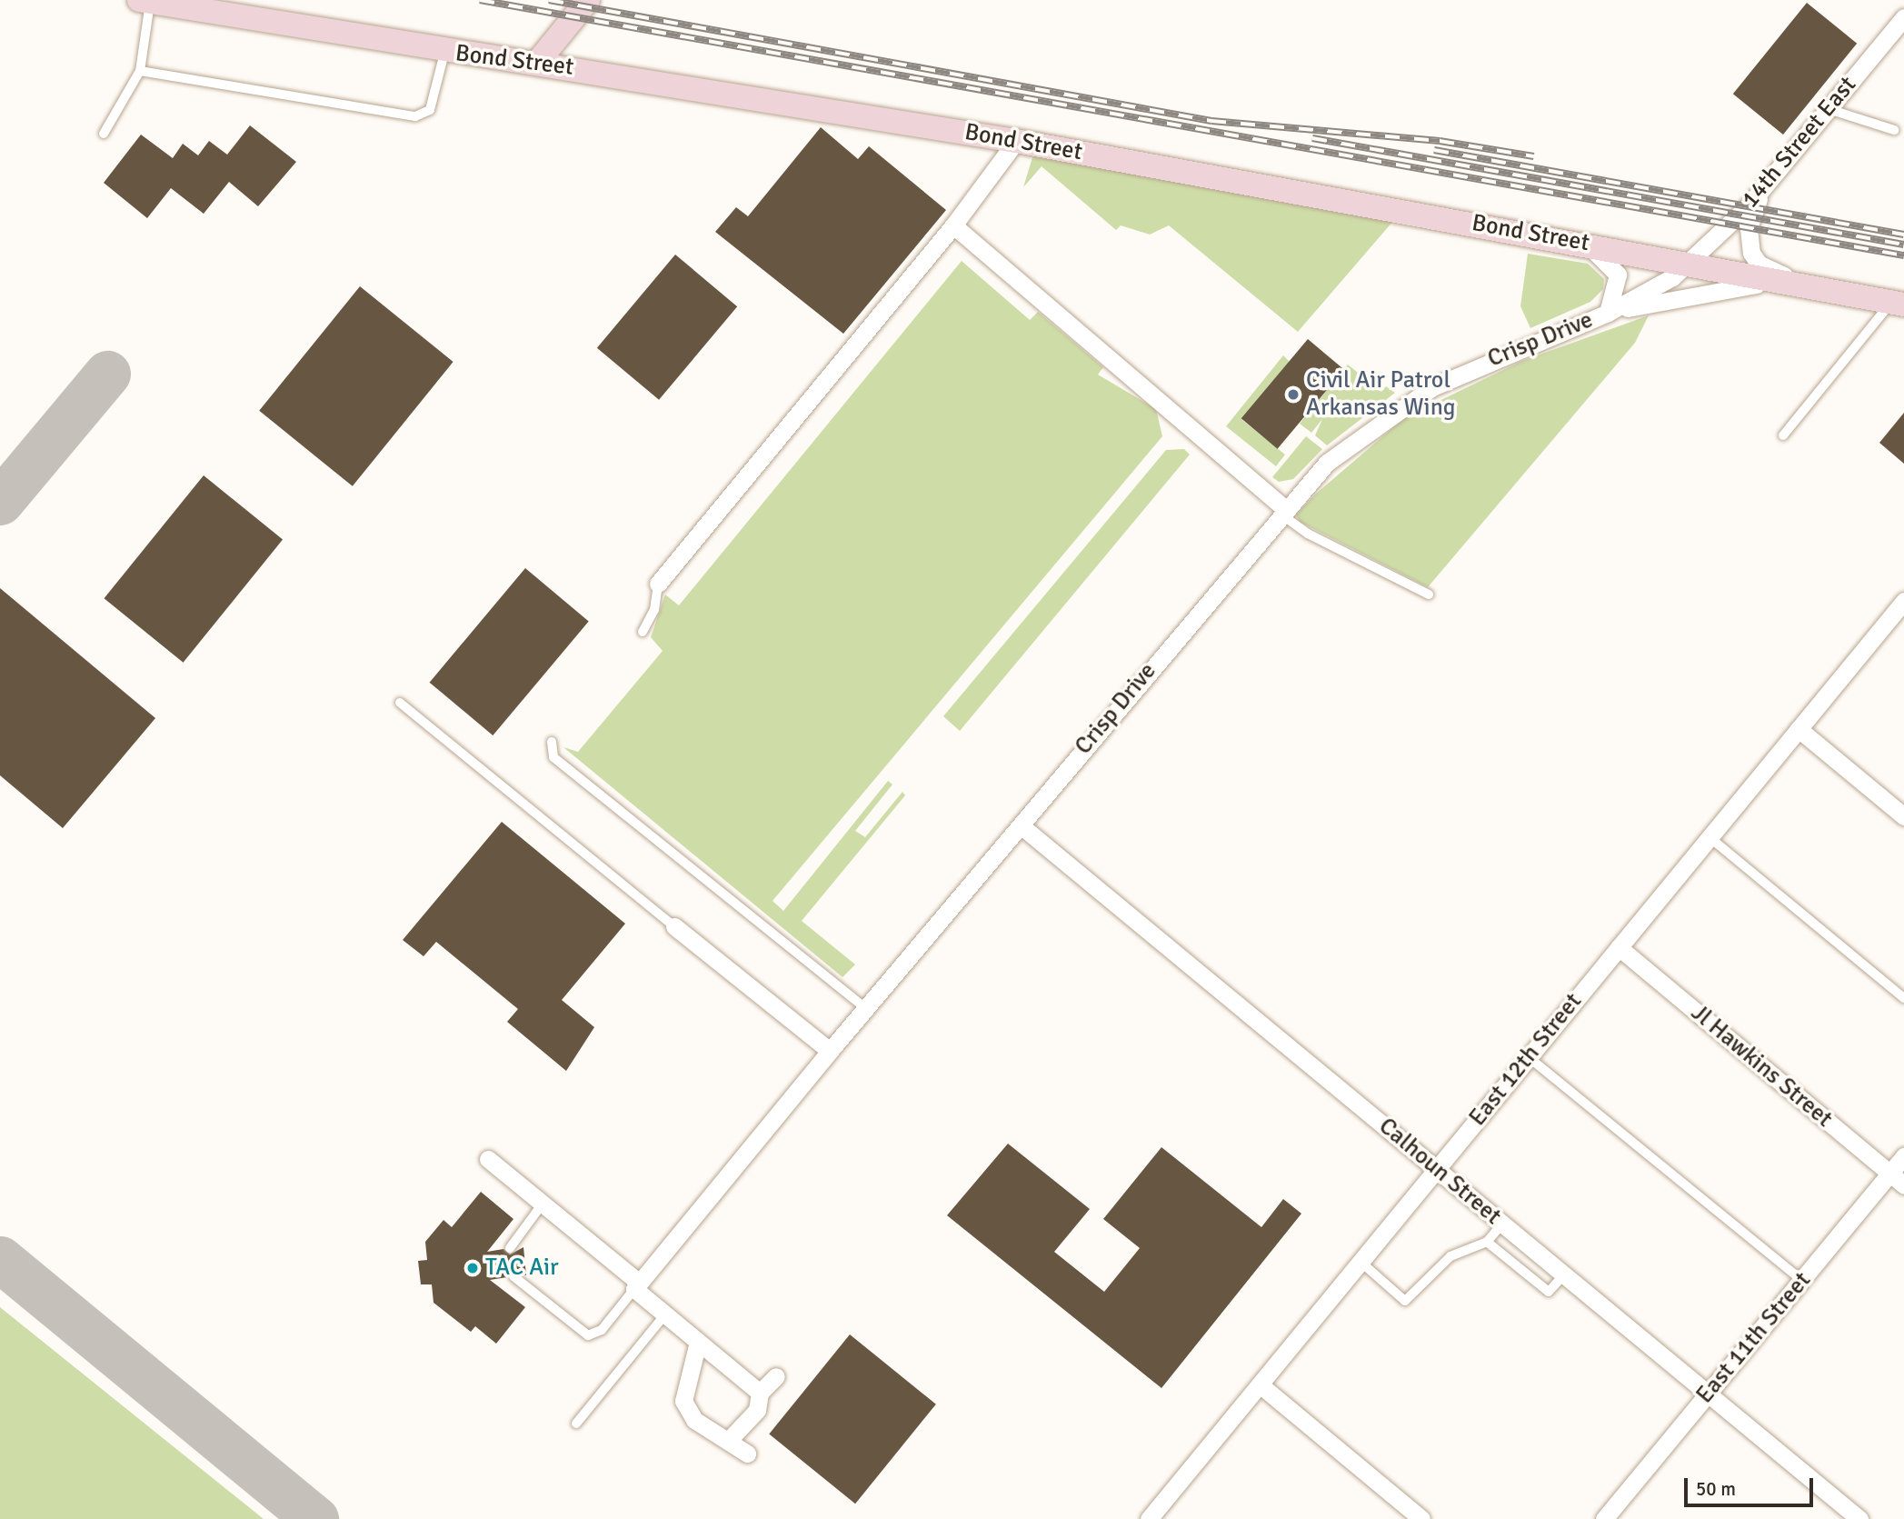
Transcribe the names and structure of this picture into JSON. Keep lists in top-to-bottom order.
{
  "streets": {
    "street": [
      "Bond Street",
      "14th Street East",
      "Crisp Drive",
      "East 12th Street",
      "Jl Hawkins Street",
      "Calhoun Street",
      "East 11th Street"
    ]
  },
  "crossings": [
    ["Bond Street", "14th Street East"],
    ["Bond Street", "Crisp Drive"],
    ["14th Street East", "Crisp Drive"],
    ["Crisp Drive", "Calhoun Street"],
    ["East 12th Street", "Jl Hawkins Street"],
    ["East 12th Street", "Calhoun Street"],
    ["Jl Hawkins Street", "East 11th Street"],
    ["Calhoun Street", "East 11th Street"]
  ],
  "places": ["Civil Air Patrol Arkansas Wing", "TAC Air"],
  "scale_bar": "50 m"
}
